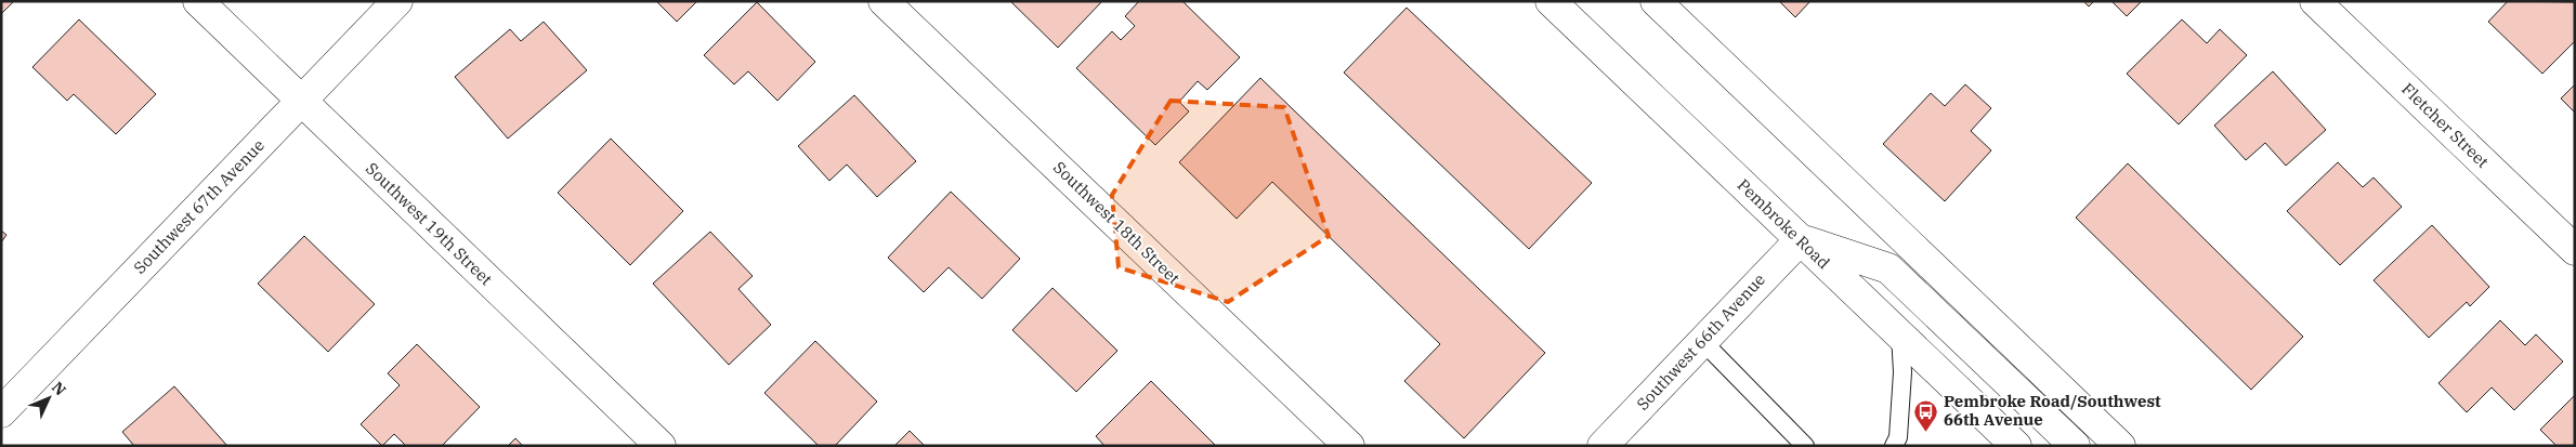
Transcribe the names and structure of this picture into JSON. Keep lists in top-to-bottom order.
{
  "streets": {
    "street": [
      "Fletcher Street",
      "Southwest 67th Avenue",
      "Southwest 18th Street",
      "Southwest 19th Street",
      "Pembroke Road",
      "Southwest 66th Avenue"
    ]
  },
  "crossings": [
    ["Southwest 67th Avenue", "Southwest 19th Street"],
    ["Pembroke Road", "Southwest 66th Avenue"]
  ],
  "places": {
    "bus stop": ["Pembroke Road/Southwest 66th Avenue"]
  },
  "north": "top right"
}
